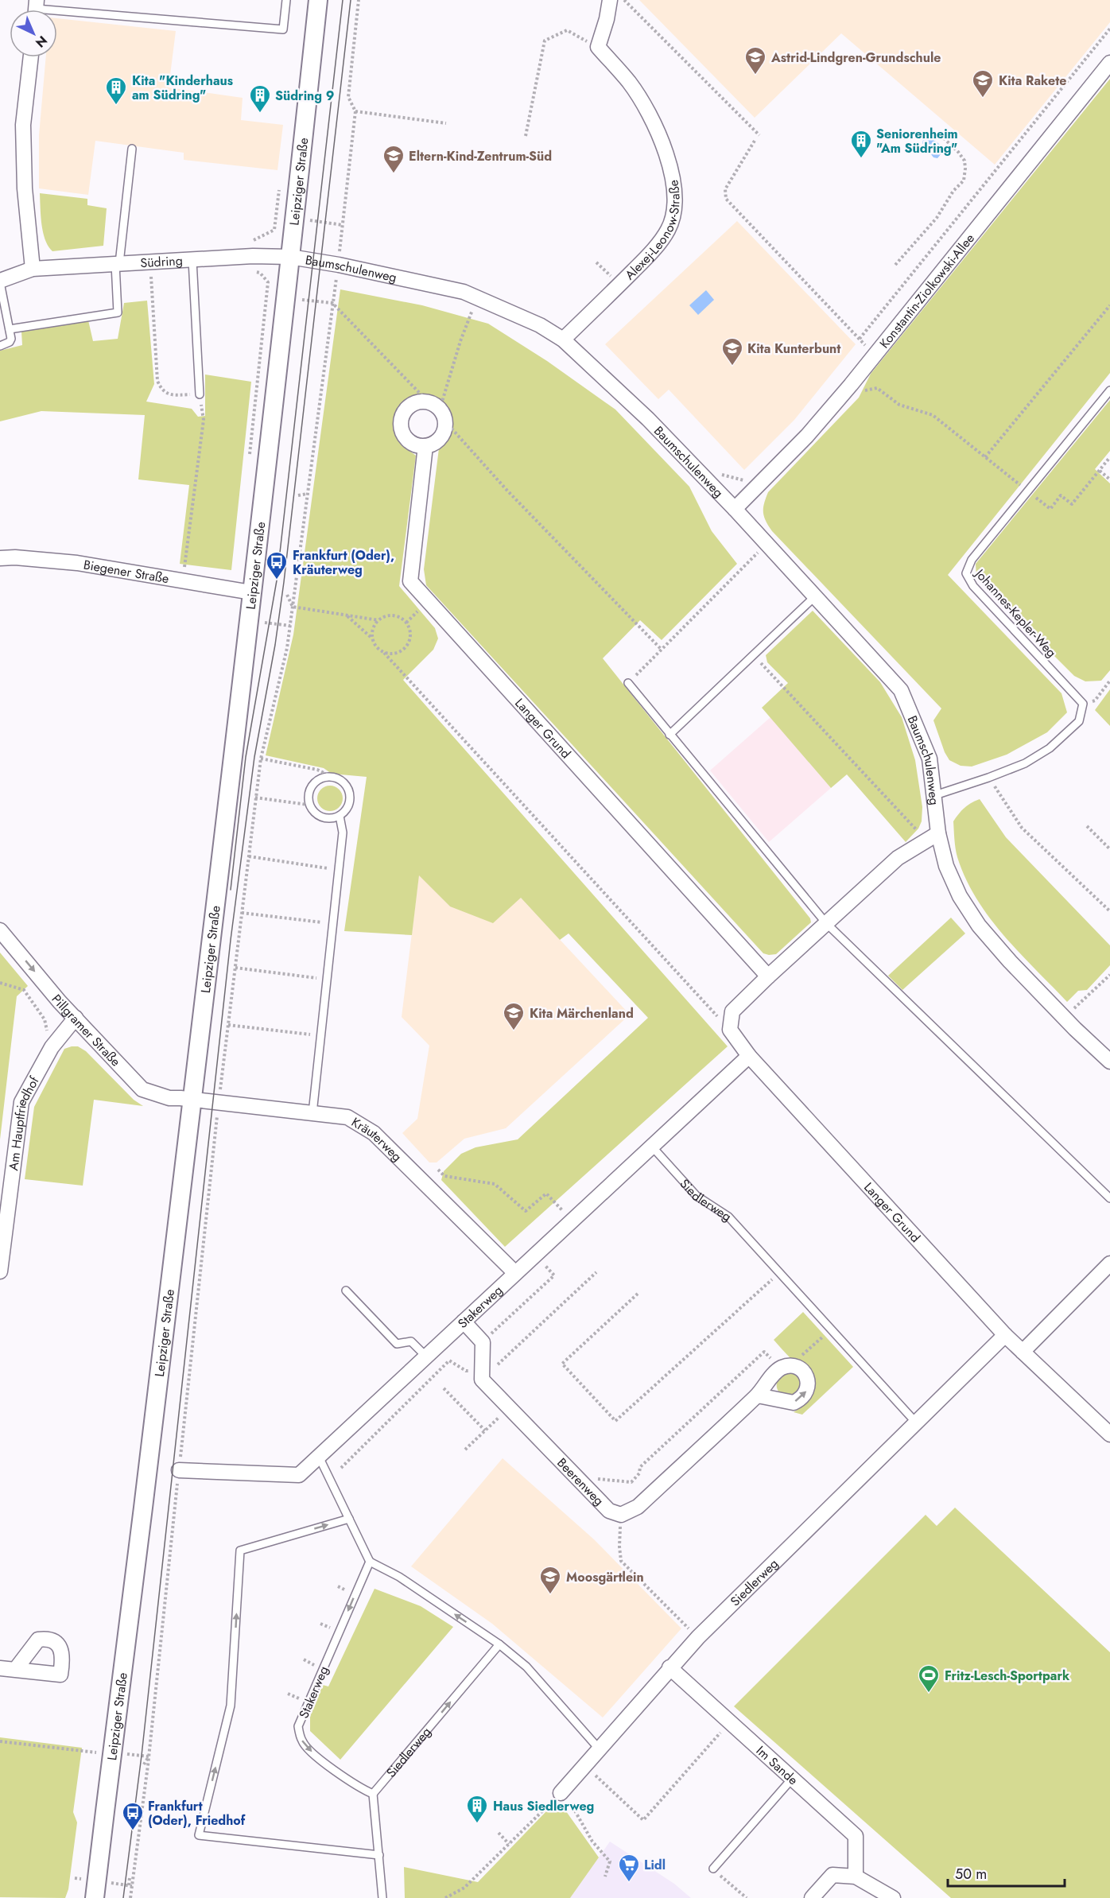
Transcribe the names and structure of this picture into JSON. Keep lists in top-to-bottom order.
{
  "streets": {
    "street": [
      "Leipziger Straße",
      "Alexej-Leonow-Straße",
      "Südring",
      "Baumschulenweg",
      "Konstantin-Ziolkowski-Allee",
      "Biegener Straße",
      "Langer Grund",
      "Pillgramer Straße",
      "Am Hauptfriedhof",
      "Kräuterweg",
      "Siedlerweg",
      "Stakerweg",
      "Beerenweg",
      "Im Sande"
    ],
    "lane": ["Johannes-Kepler-Weg"]
  },
  "crossings": [
    ["Leipziger Straße", "Südring"],
    ["Leipziger Straße", "Baumschulenweg"],
    ["Leipziger Straße", "Biegener Straße"],
    ["Leipziger Straße", "Pillgramer Straße"],
    ["Leipziger Straße", "Kräuterweg"],
    ["Alexej-Leonow-Straße", "Baumschulenweg"],
    ["Südring", "Baumschulenweg"],
    ["Baumschulenweg", "Konstantin-Ziolkowski-Allee"],
    ["Langer Grund", "Siedlerweg"],
    ["Langer Grund", "Stakerweg"],
    ["Pillgramer Straße", "Am Hauptfriedhof"],
    ["Pillgramer Straße", "Kräuterweg"],
    ["Kräuterweg", "Stakerweg"],
    ["Siedlerweg", "Stakerweg"],
    ["Siedlerweg", "Im Sande"]
  ],
  "one_way": ["Pillgramer Straße"],
  "places": {
    "school or university": [
      "Astrid-Lindgren-Grundschule",
      "Kita Rakete",
      "Eltern-Kind-Zentrum-Süd",
      "Kita Kunterbunt",
      "Kita Märchenland",
      "Moosgärtlein"
    ],
    "building": [
      "Kita \"Kinderhaus am Südring\"",
      "Südring 9",
      "Seniorenheim \"Am Südring\"",
      "Haus Siedlerweg"
    ],
    "bus stop": ["Frankfurt (Oder), Kräuterweg", "Frankfurt (Oder), Friedhof"],
    "sports": ["Fritz-Lesch-Sportpark"],
    "supermarket": ["Lidl"]
  },
  "scale_bar": "50 m",
  "north": "bottom right"
}
